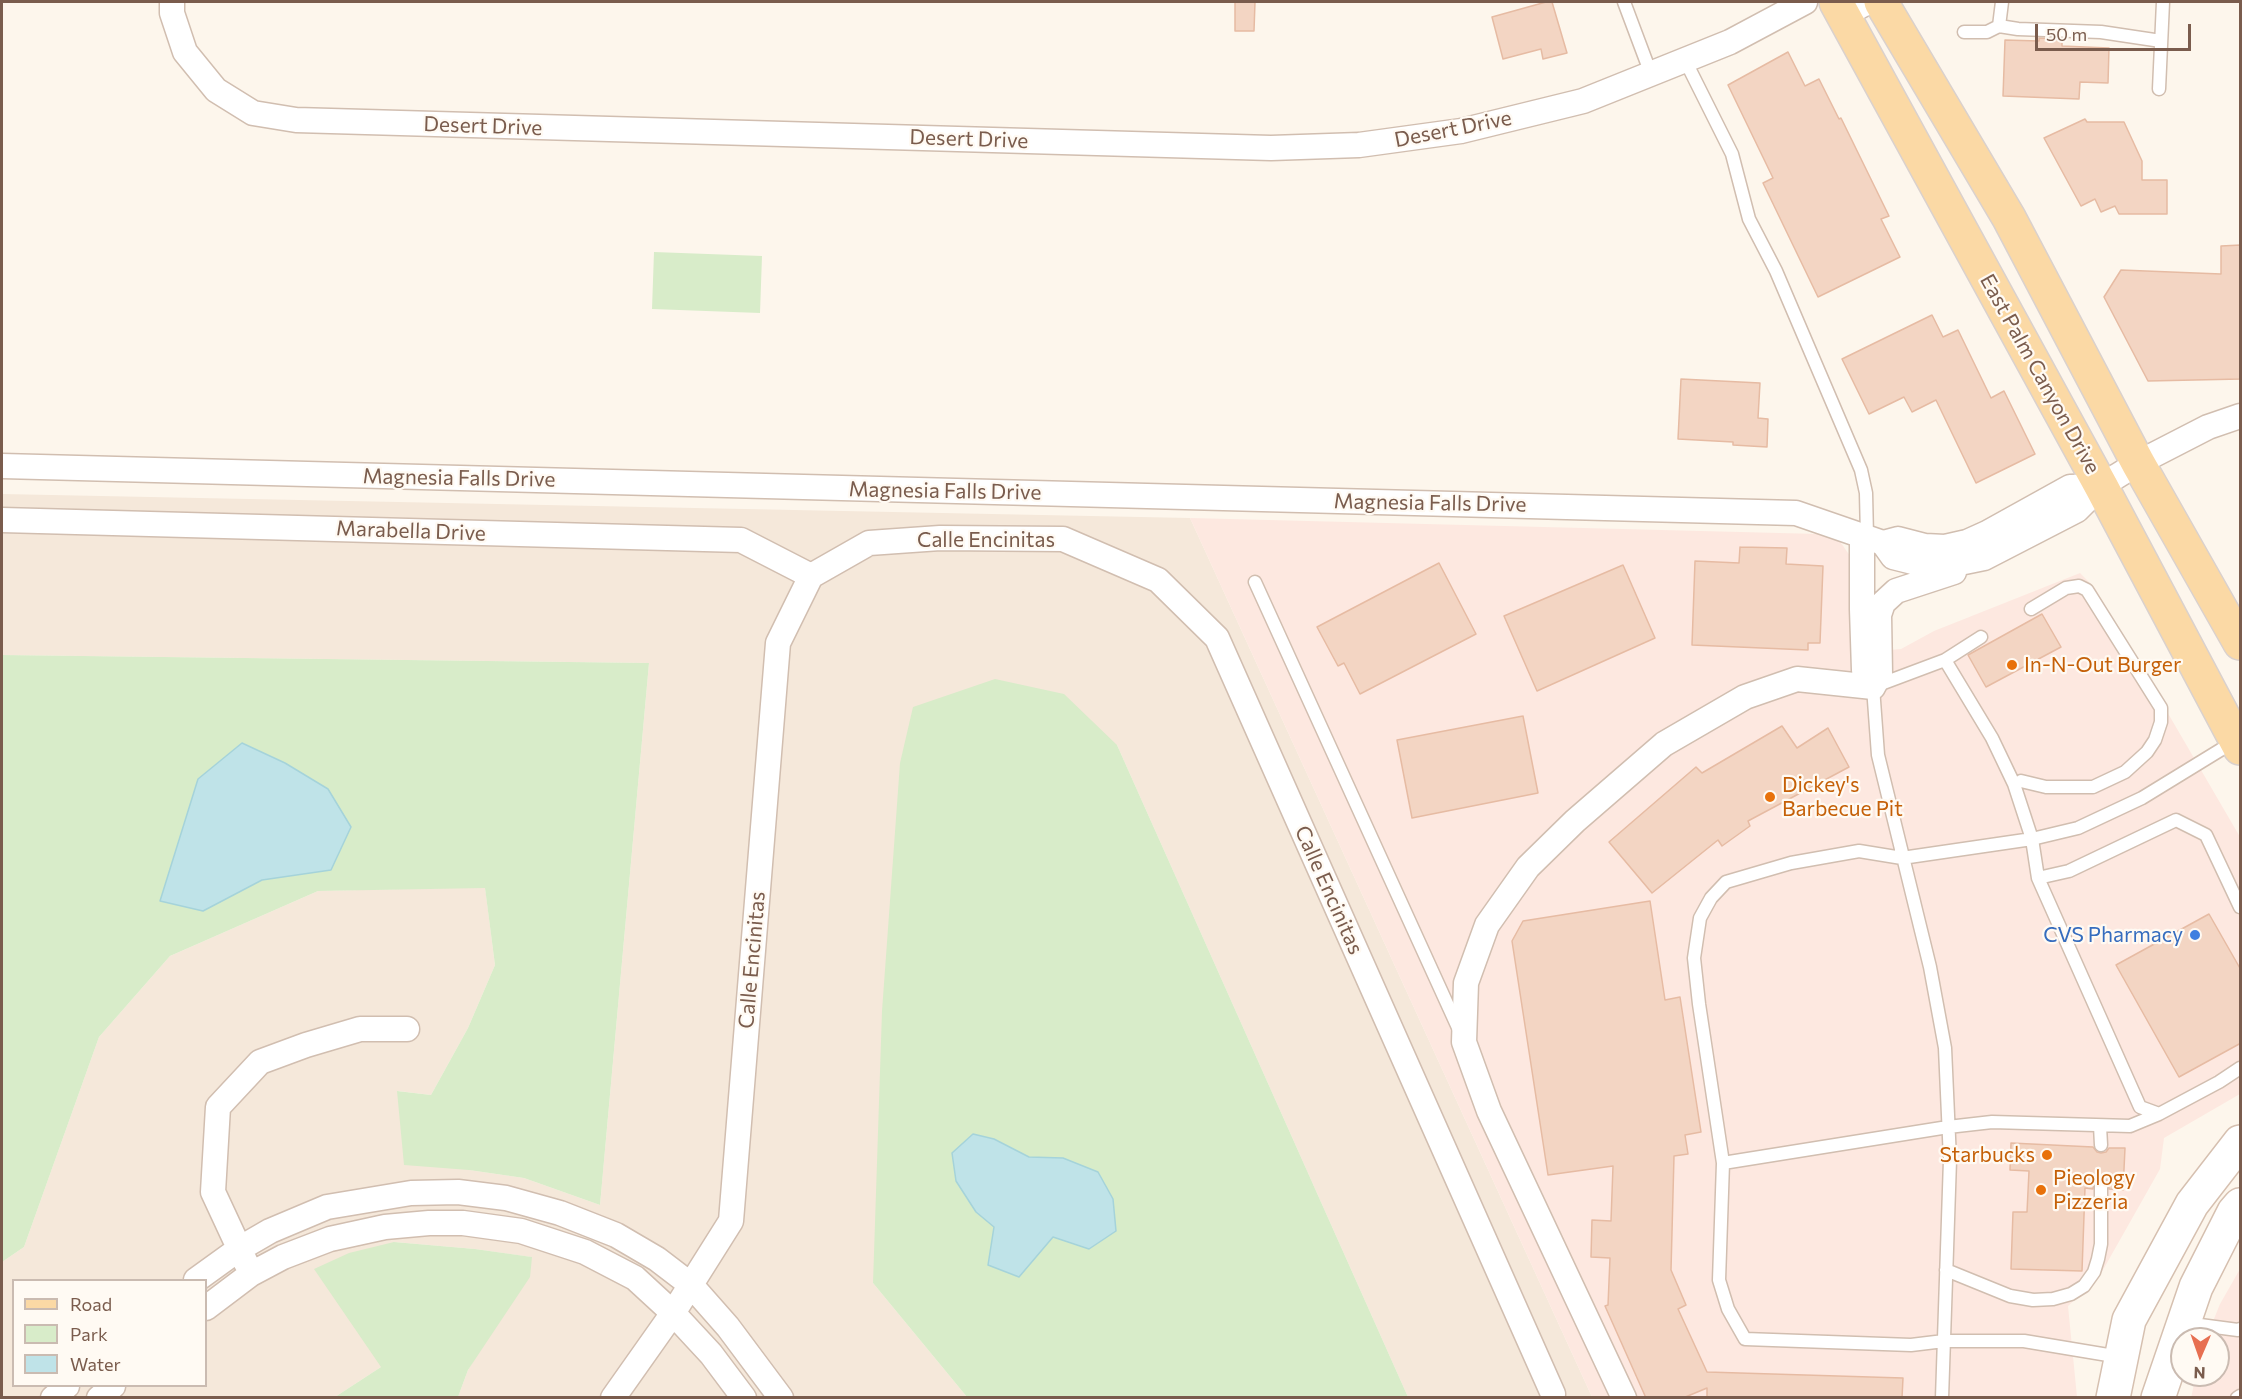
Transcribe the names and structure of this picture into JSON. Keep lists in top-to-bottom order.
{
  "streets": {
    "main road": ["East Palm Canyon Drive"],
    "street": [
      "Desert Drive",
      "Magnesia Falls Drive",
      "Marabella Drive",
      "Calle Encinitas"
    ]
  },
  "crossings": [
    ["East Palm Canyon Drive", "Magnesia Falls Drive"],
    ["Marabella Drive", "Calle Encinitas"]
  ],
  "places": [
    "In-N-Out Burger",
    "Dickey's Barbecue Pit",
    "CVS Pharmacy",
    "Starbucks",
    "Pieology Pizzeria"
  ],
  "legend": ["Road", "Park", "Water"],
  "scale_bar": "50 m",
  "north": "bottom"
}
